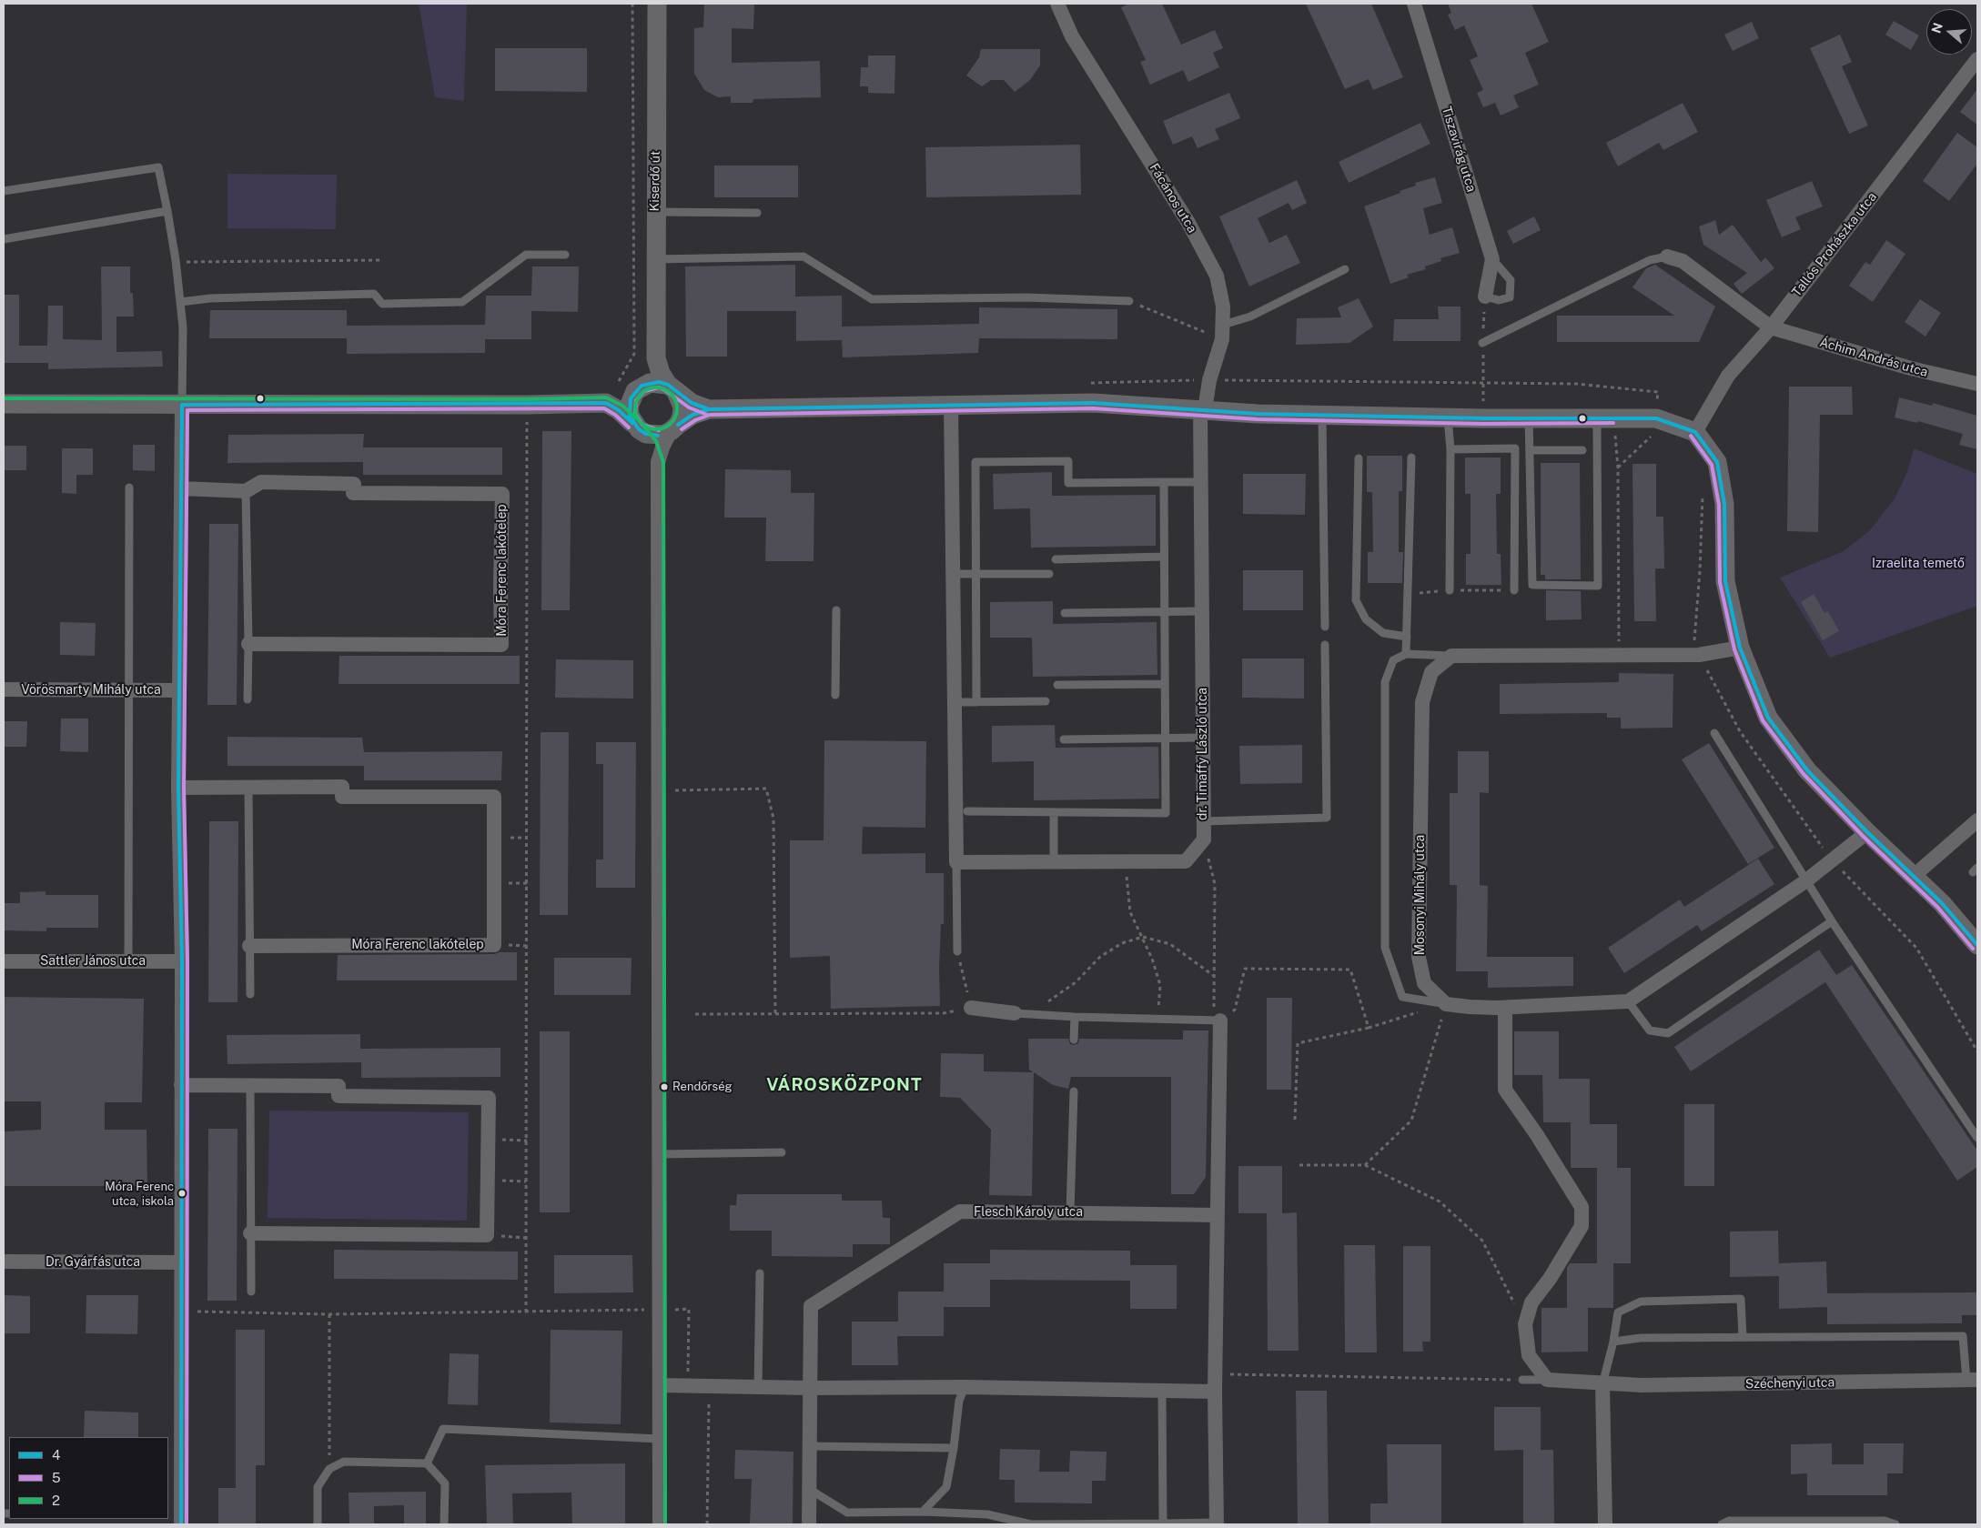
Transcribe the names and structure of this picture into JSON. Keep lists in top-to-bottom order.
{
  "streets": {
    "street": [
      "Tiszavirág utca",
      "Kiserdő út",
      "Fácános utca",
      "Tallós Prohászka utca",
      "Áchim András utca",
      "Móra Ferenc lakótelep",
      "Vörösmarty Mihály utca",
      "dr. Timaffy László utca",
      "Mosonyi Mihály utca",
      "Sattler János utca",
      "Flesch Károly utca",
      "Dr. Gyárfás utca",
      "Széchenyi utca"
    ]
  },
  "crossings": [
    ["Fácános utca", "dr. Timaffy László utca"],
    ["Tallós Prohászka utca", "Áchim András utca"]
  ],
  "districts": ["VÁROSKÖZPONT"],
  "parks": ["Izraelita temető"],
  "places": ["Rendőrség", "Móra Ferenc utca, iskola"],
  "lines": ["transit line 4", "transit line 5", "transit line 2"],
  "legend": ["4", "5", "2"],
  "north": "left"
}
